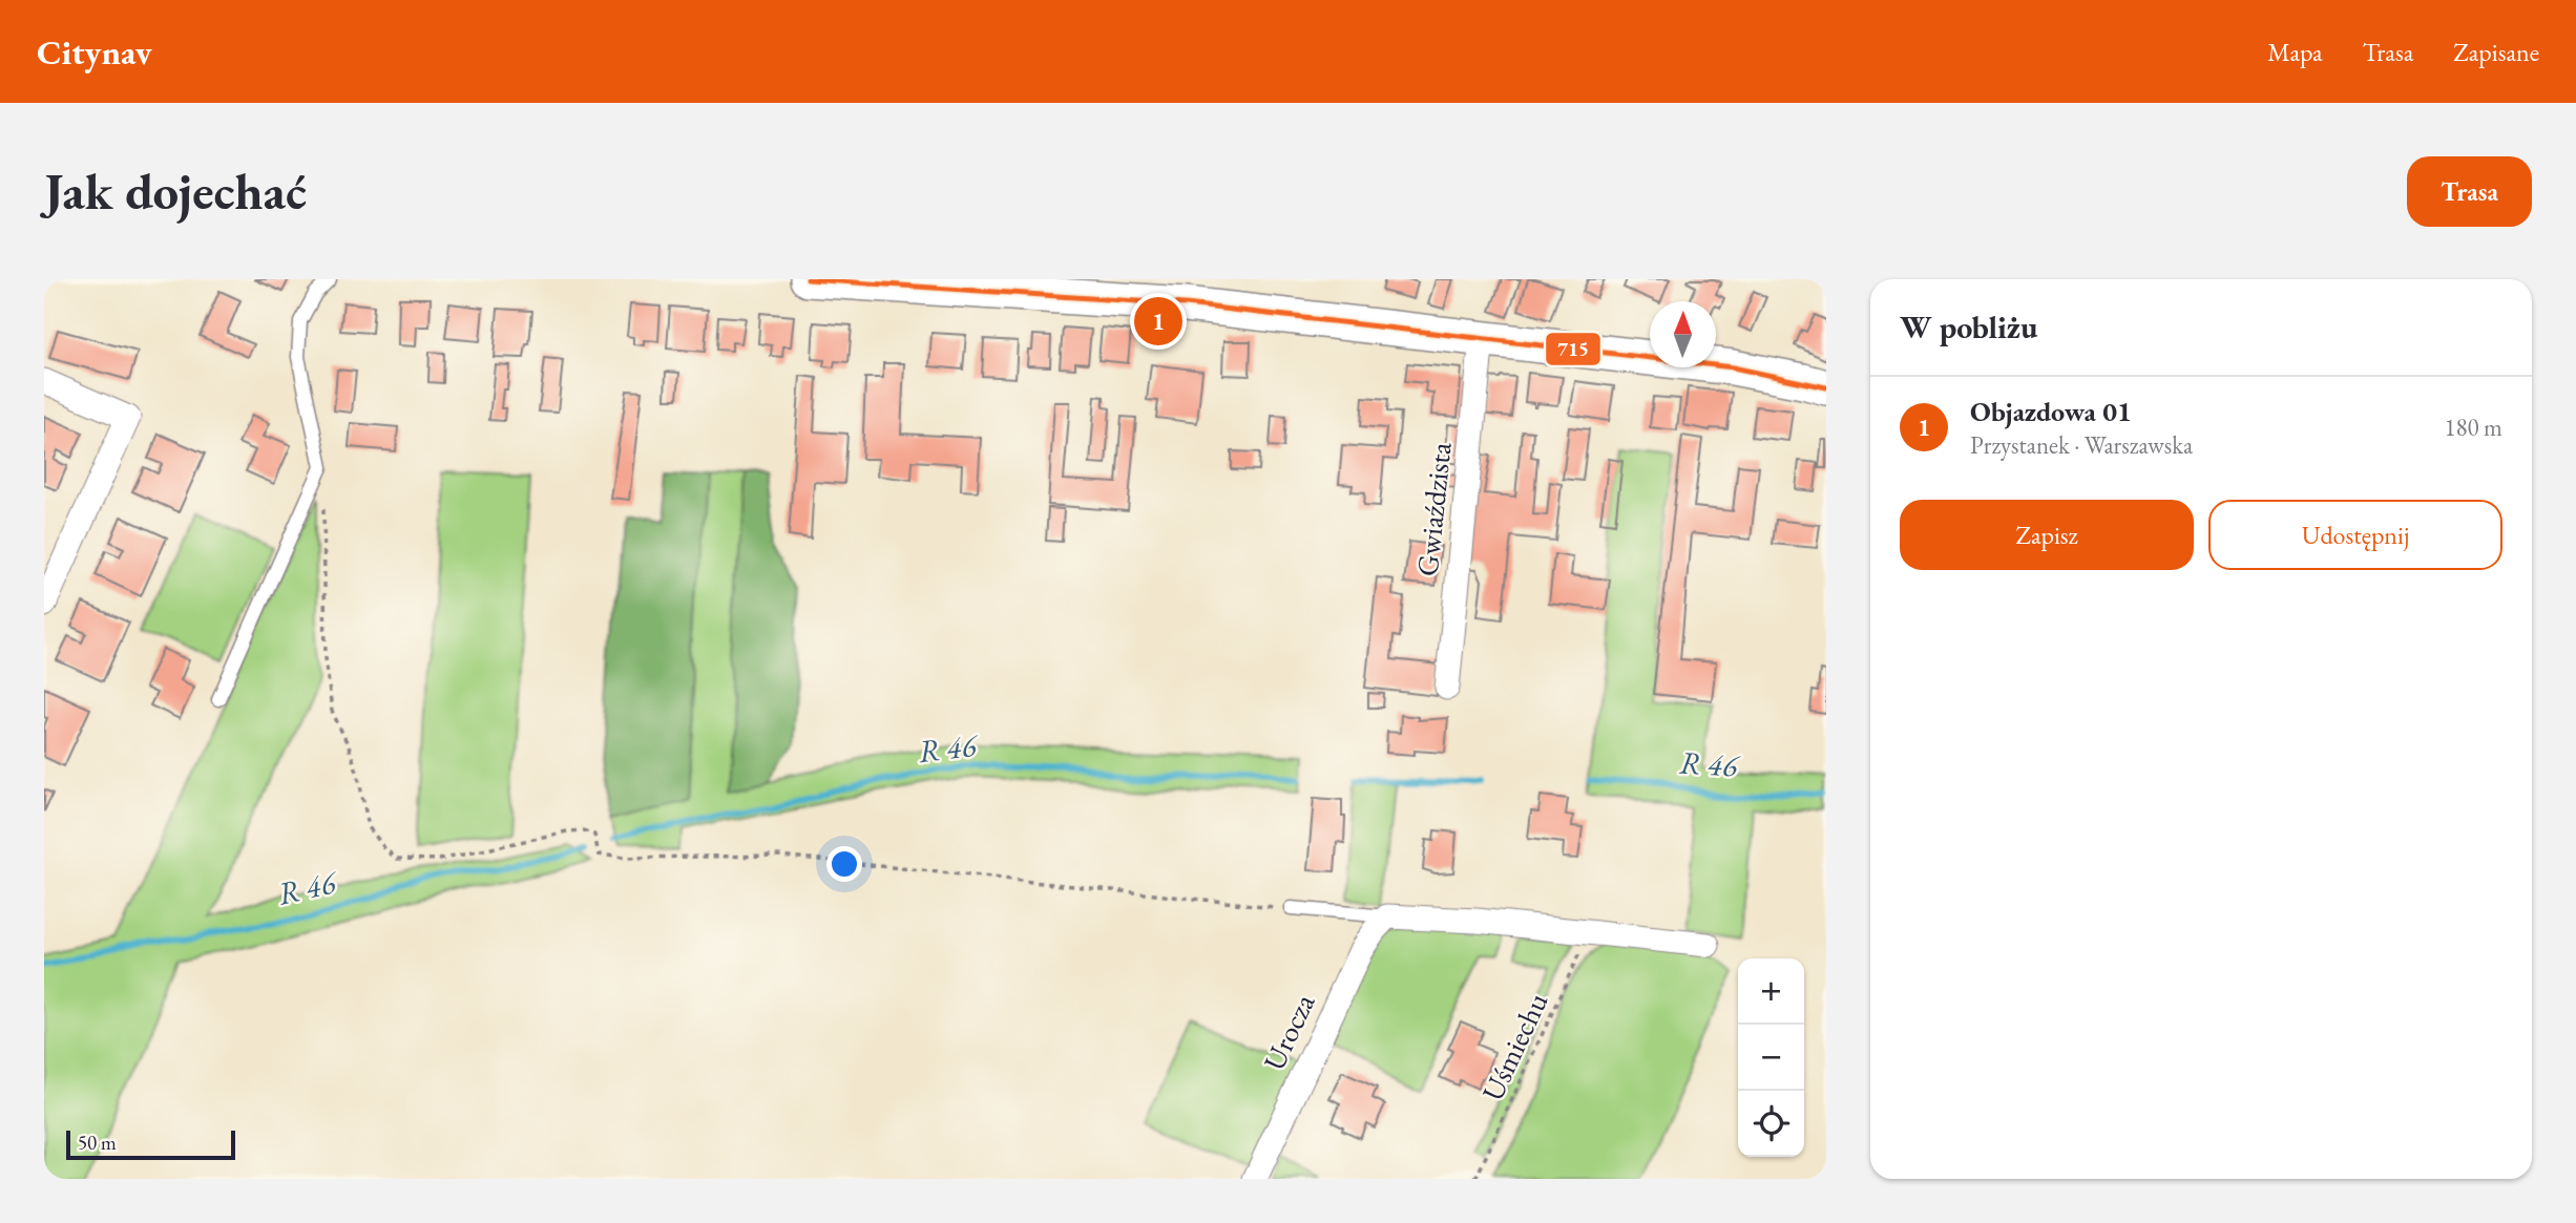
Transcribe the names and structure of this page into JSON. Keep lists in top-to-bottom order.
{
  "streets": {
    "street": ["Gwiaździsta", "Urocza"],
    "path": ["Uśmiechu"]
  },
  "water": ["R 46"],
  "lines": ["transit line 715"],
  "scale_bar": "50 m",
  "north": "top",
  "page": {
    "header": "Citynav",
    "nav": ["Mapa", "Trasa", "Zapisane"],
    "buttons": [
      "Trasa",
      ["Zapisz", "Udostępnij"]
    ],
    "title": "Jak dojechać",
    "heading": "W pobliżu",
    "pins": "1",
    "list": [
      {
        "mark": "1",
        "name": "Objazdowa 01",
        "note": "Przystanek · Warszawska",
        "value": "180 m"
      }
    ],
    "map_buttons": ["+", "−"],
    "scale": "50 m"
  }
}
